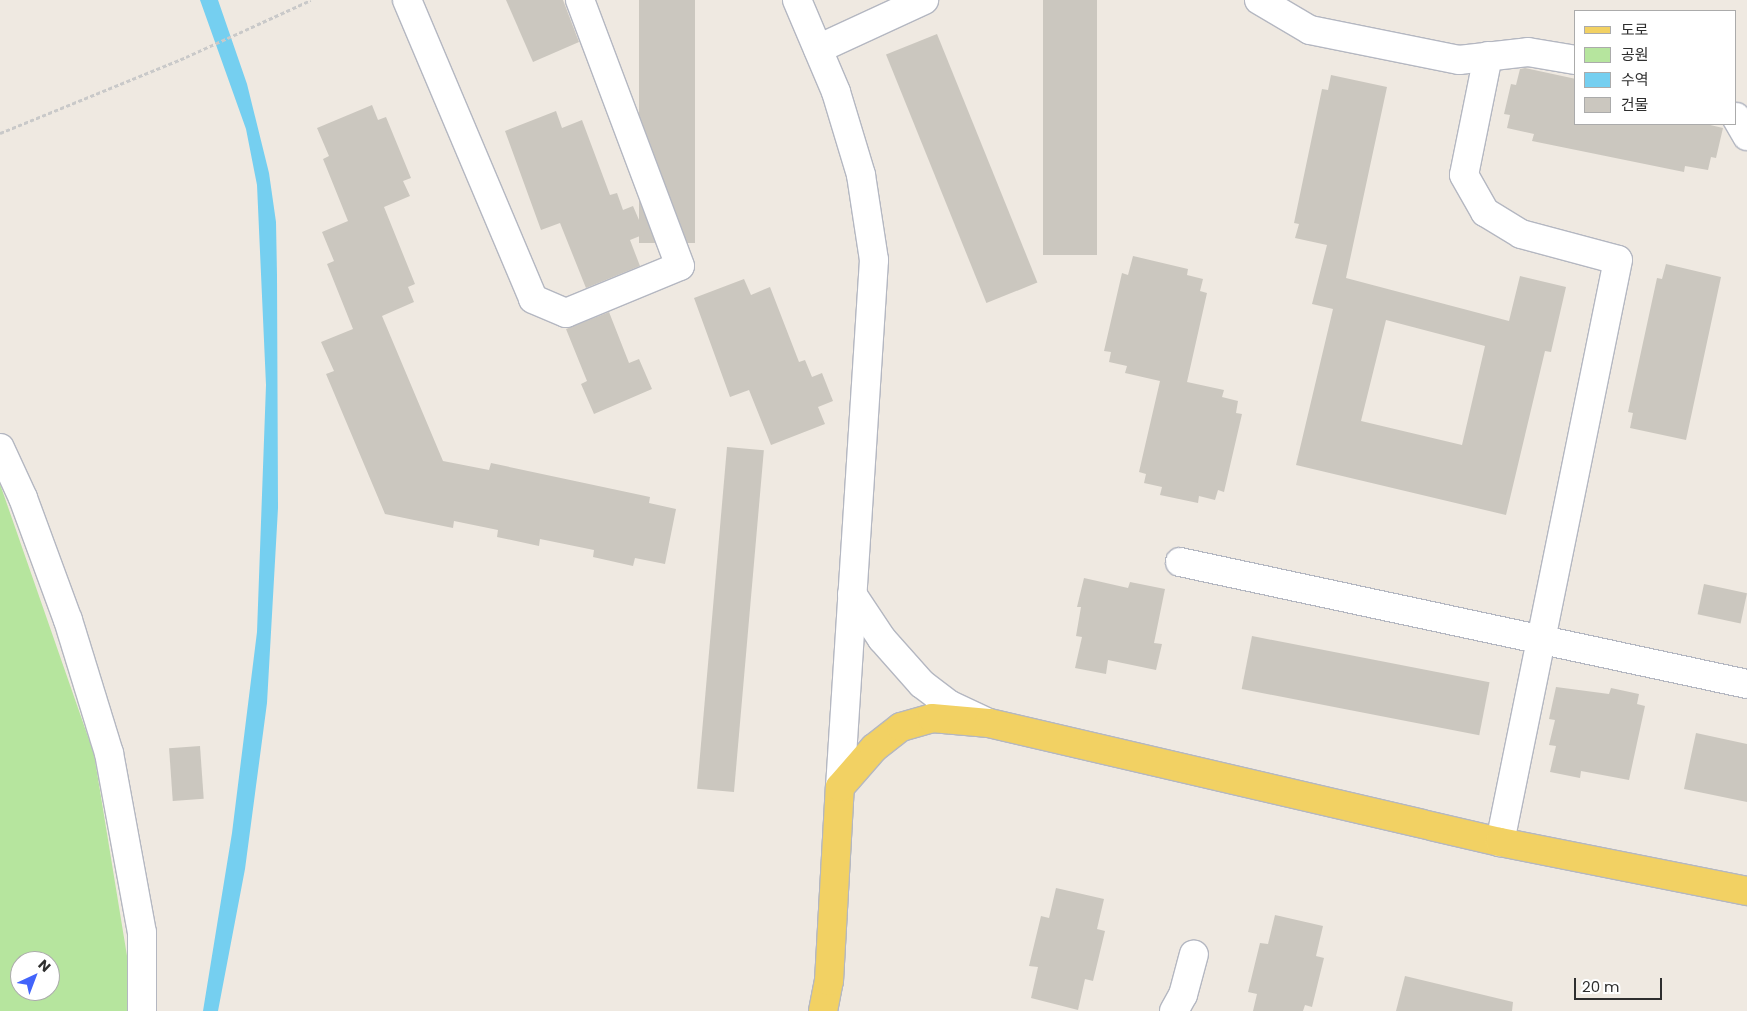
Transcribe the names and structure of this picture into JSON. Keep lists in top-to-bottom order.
{
  "legend": [
    "도로",
    "공원",
    "수역",
    "건물"
  ],
  "scale_bar": "20 m",
  "north": "top right"
}
